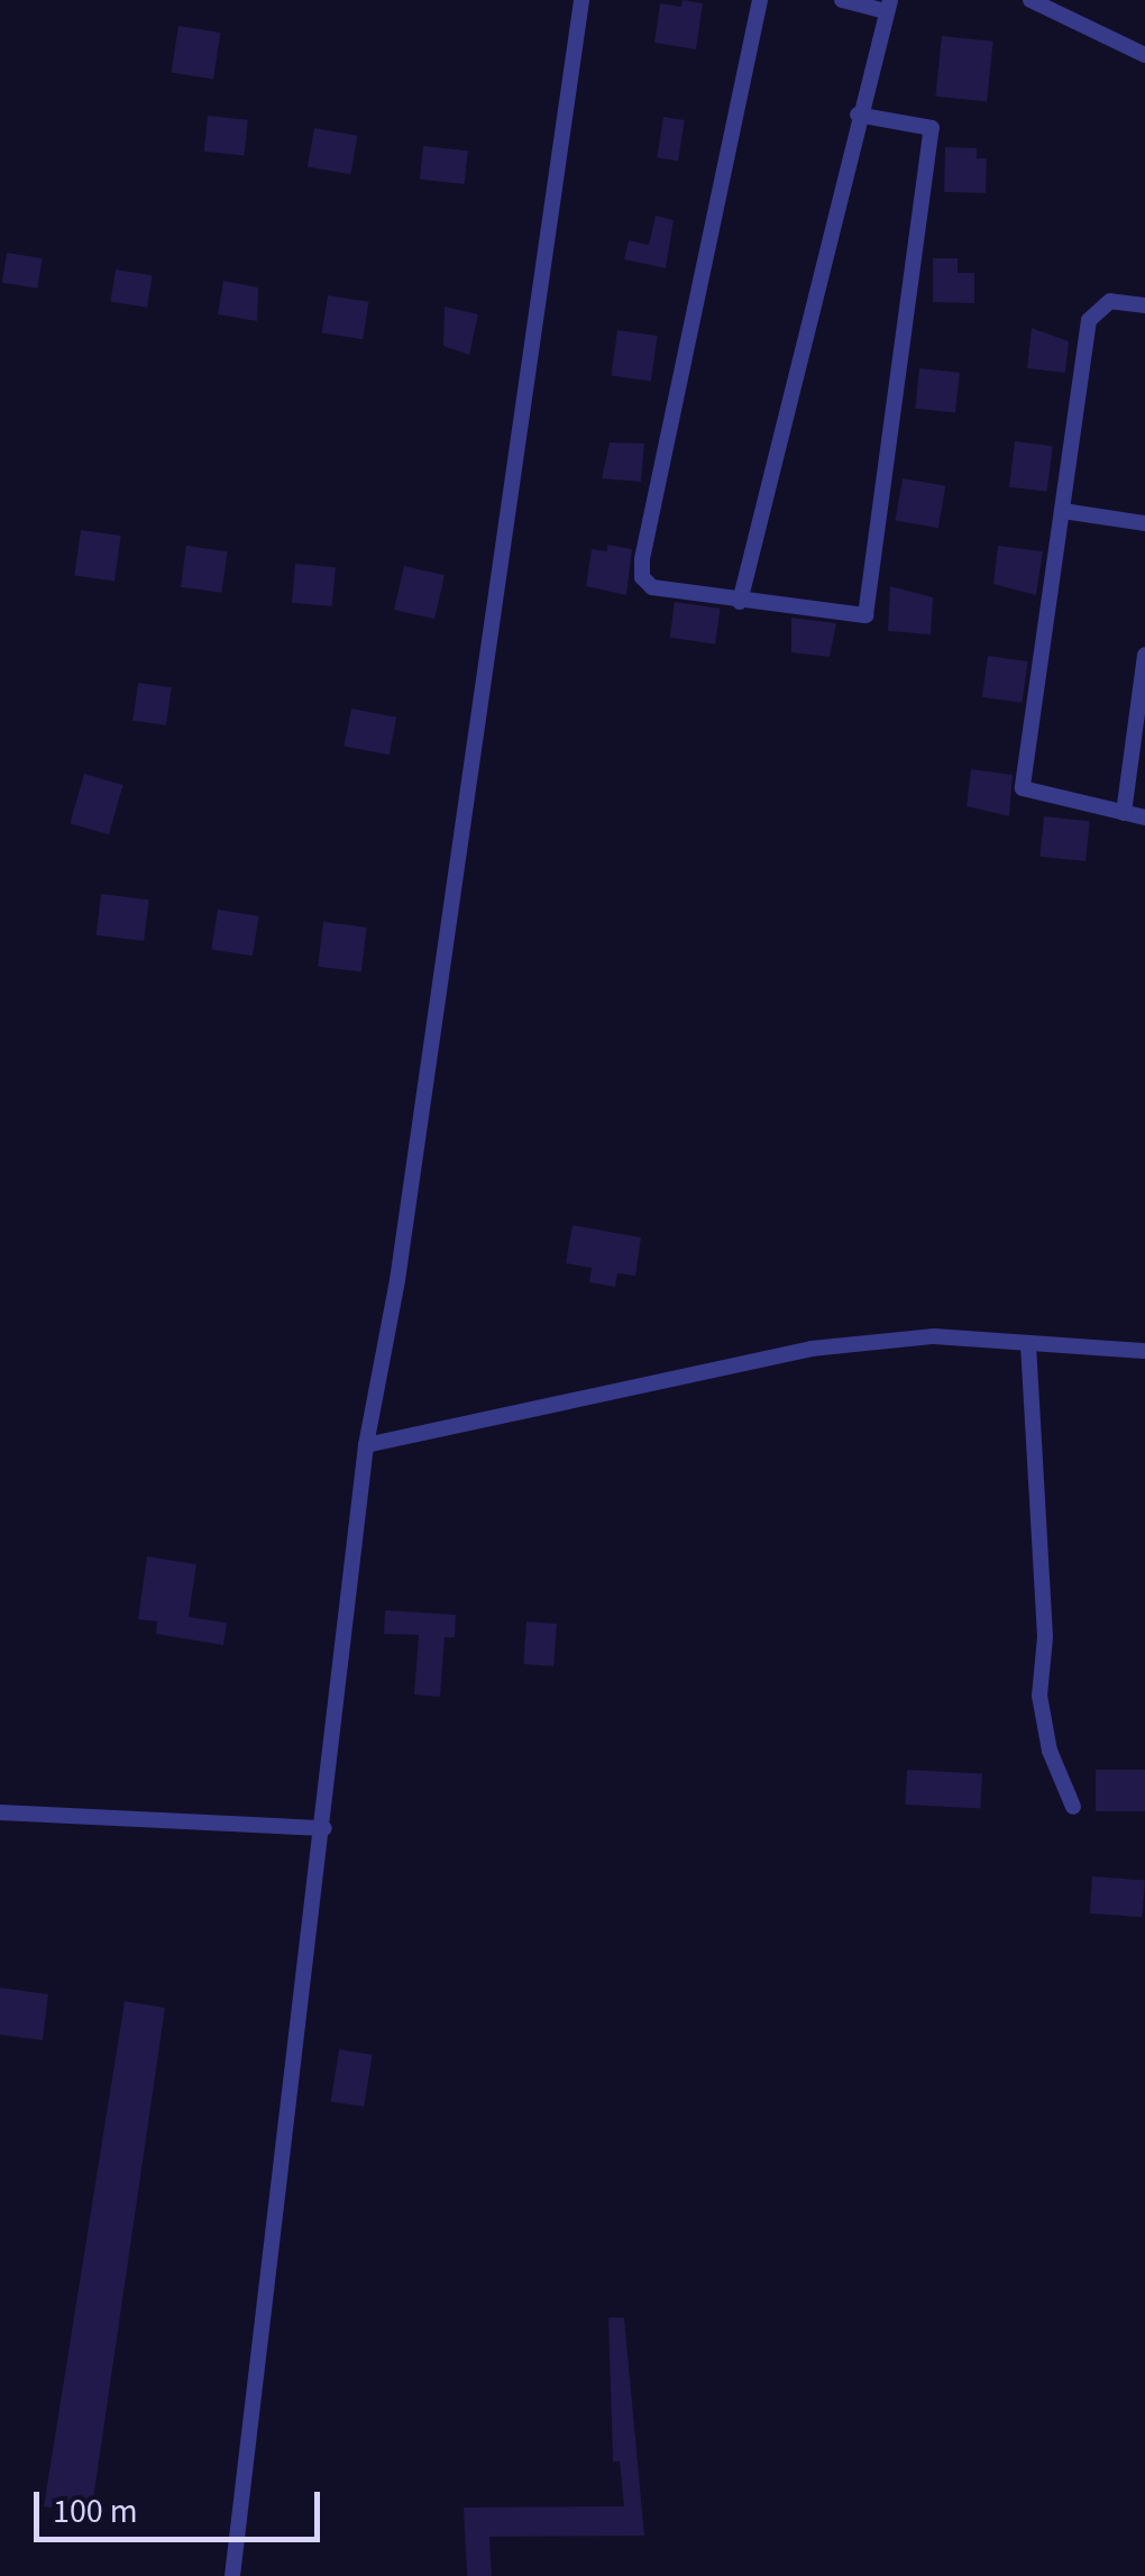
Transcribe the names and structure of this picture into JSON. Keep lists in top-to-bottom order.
{
  "scale_bar": "100 m"
}
